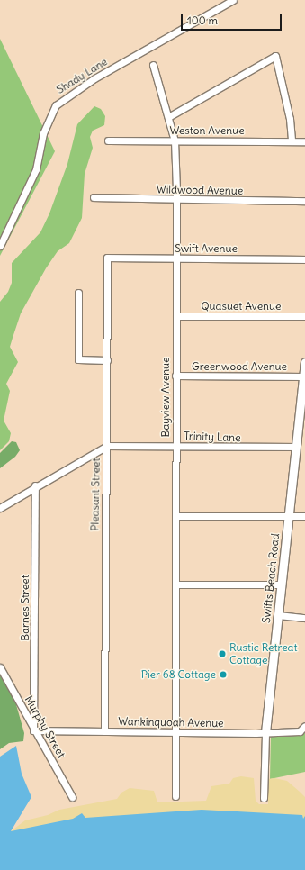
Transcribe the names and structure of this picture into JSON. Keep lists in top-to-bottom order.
{
  "streets": {
    "street": [
      "Shady Lane",
      "Weston Avenue",
      "Wildwood Avenue",
      "Swift Avenue",
      "Quasuet Avenue",
      "Greenwood Avenue",
      "Bayview Avenue",
      "Trinity Lane",
      "Pleasant Street",
      "Swifts Beach Road",
      "Barnes Street",
      "Wankinquoah Avenue",
      "Murphy Street"
    ]
  },
  "crossings": [
    ["Weston Avenue", "Bayview Avenue"],
    ["Wildwood Avenue", "Bayview Avenue"],
    ["Swift Avenue", "Bayview Avenue"],
    ["Swift Avenue", "Pleasant Street"],
    ["Quasuet Avenue", "Bayview Avenue"],
    ["Greenwood Avenue", "Bayview Avenue"],
    ["Greenwood Avenue", "Swifts Beach Road"],
    ["Bayview Avenue", "Trinity Lane"],
    ["Bayview Avenue", "Wankinquoah Avenue"],
    ["Trinity Lane", "Pleasant Street"],
    ["Trinity Lane", "Swifts Beach Road"],
    ["Pleasant Street", "Wankinquoah Avenue"],
    ["Swifts Beach Road", "Wankinquoah Avenue"],
    ["Barnes Street", "Wankinquoah Avenue"],
    ["Barnes Street", "Murphy Street"],
    ["Wankinquoah Avenue", "Murphy Street"]
  ],
  "places": ["Rustic Retreat Cottage", "Pier 68 Cottage"],
  "scale_bar": "100 m"
}
